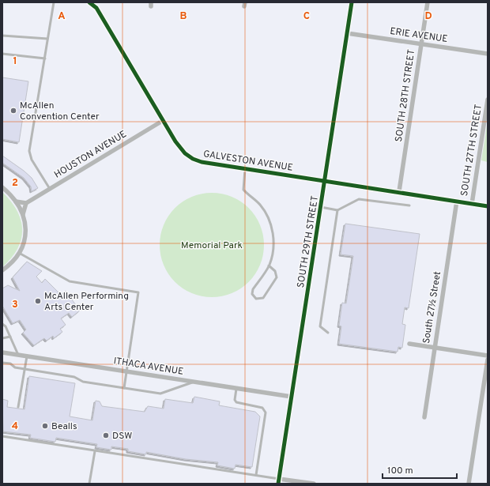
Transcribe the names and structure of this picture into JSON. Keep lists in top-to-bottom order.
{
  "streets": {
    "street": [
      "ERIE AVENUE",
      "SOUTH 28TH STREET",
      "SOUTH 27TH STREET",
      "HOUSTON AVENUE",
      "GALVESTON AVENUE",
      "SOUTH 29TH STREET",
      "South 27½ Street",
      "ITHACA AVENUE"
    ]
  },
  "crossings": [
    ["ERIE AVENUE", "SOUTH 28TH STREET"],
    ["ERIE AVENUE", "SOUTH 29TH STREET"],
    ["SOUTH 28TH STREET", "GALVESTON AVENUE"],
    ["SOUTH 27TH STREET", "GALVESTON AVENUE"],
    ["HOUSTON AVENUE", "GALVESTON AVENUE"],
    ["GALVESTON AVENUE", "SOUTH 29TH STREET"],
    ["GALVESTON AVENUE", "South 27½ Street"],
    ["SOUTH 29TH STREET", "ITHACA AVENUE"]
  ],
  "parks": ["Memorial Park"],
  "places": [
    "McAllen Convention Center",
    "McAllen Performing Arts Center",
    "Bealls",
    "DSW"
  ],
  "scale_bar": "100 m",
  "grid": {
    "columns": [
      "A",
      "B",
      "C",
      "D"
    ],
    "rows": [
      "1",
      "2",
      "3",
      "4"
    ]
  }
}
